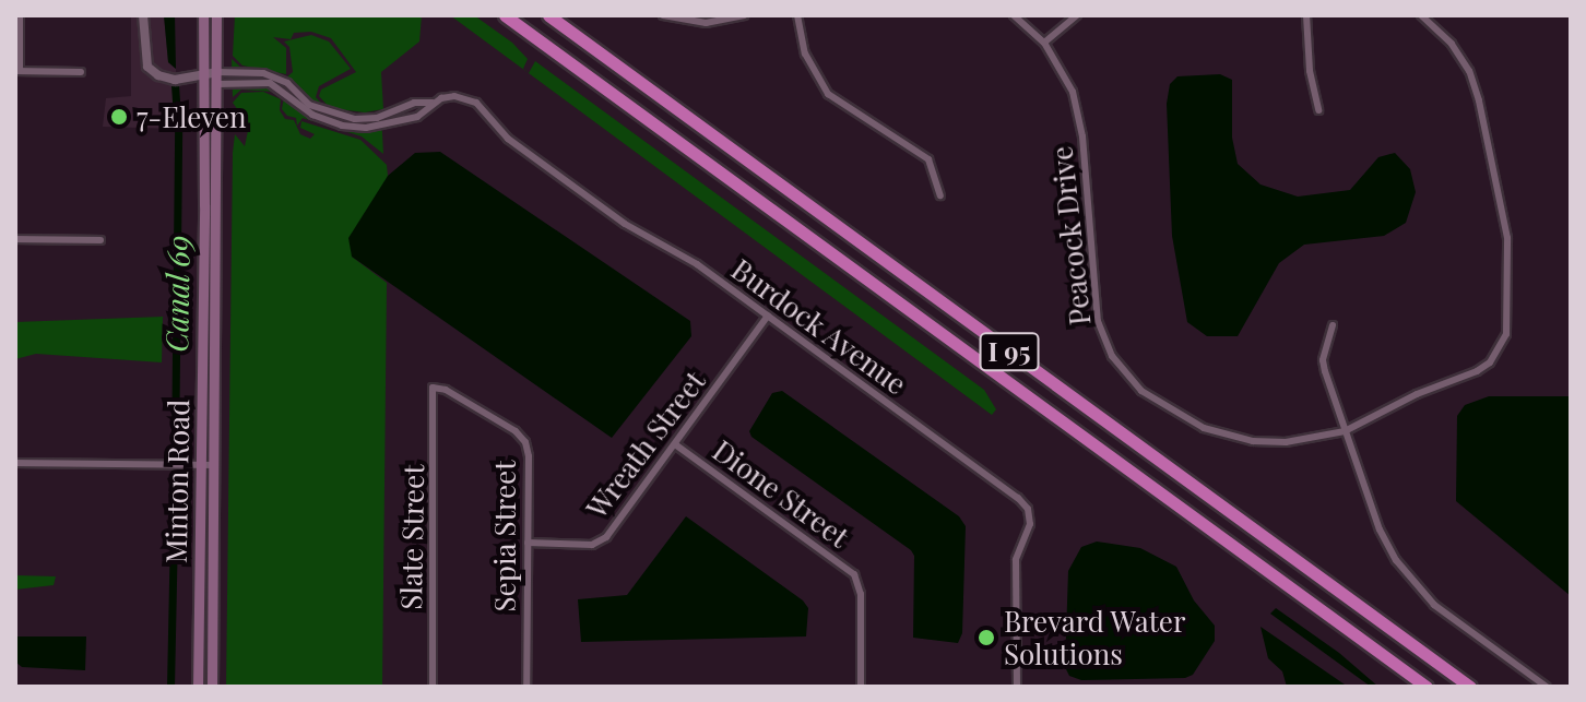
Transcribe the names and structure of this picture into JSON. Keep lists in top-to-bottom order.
{
  "streets": {
    "highway": ["I 95"],
    "main road": ["Minton Road"],
    "street": [
      "Peacock Drive",
      "Burdock Avenue",
      "Wreath Street",
      "Dione Street",
      "Sepia Street",
      "Slate Street"
    ]
  },
  "crossings": [
    ["Burdock Avenue", "Wreath Street"],
    ["Burdock Avenue", "Minton Road"],
    ["Wreath Street", "Dione Street"],
    ["Wreath Street", "Sepia Street"],
    ["Sepia Street", "Slate Street"]
  ],
  "water": ["Canal 69"],
  "places": ["7-Eleven", "Brevard Water Solutions"]
}
